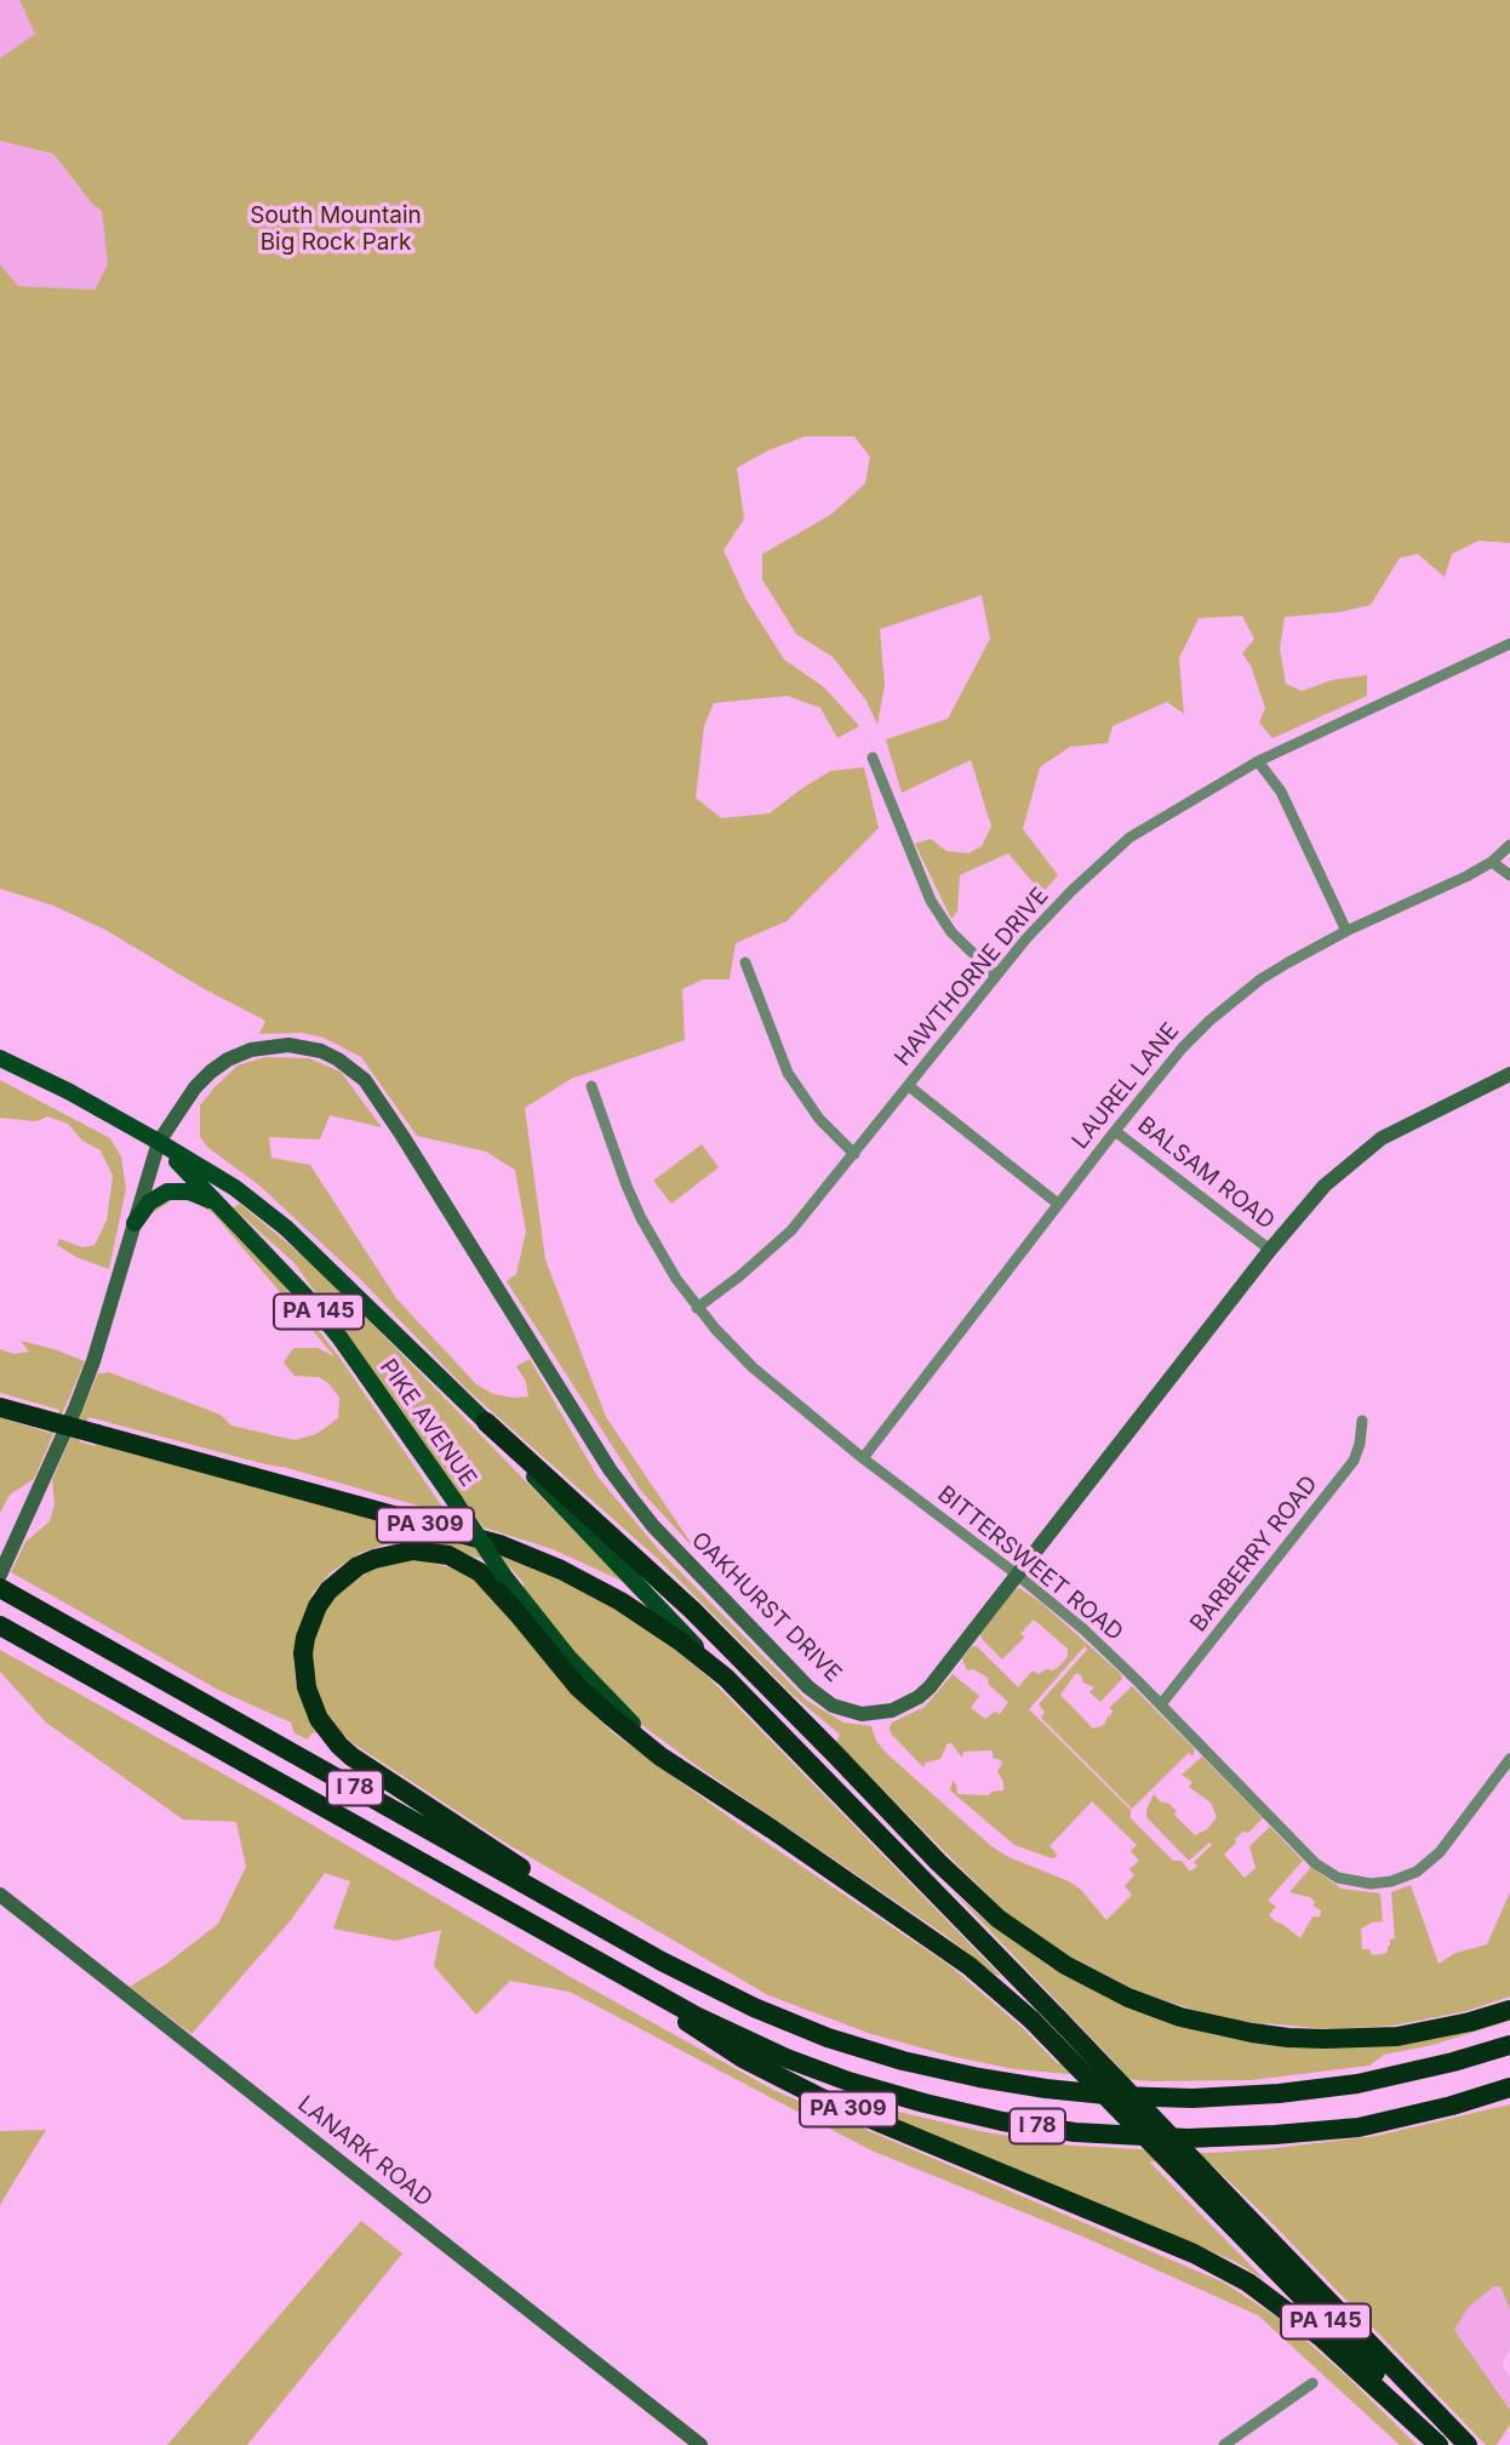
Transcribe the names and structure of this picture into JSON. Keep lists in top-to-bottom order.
{
  "streets": {
    "highway": ["PA 145", "PA 309", "I 78"],
    "main road": ["PIKE AVENUE"],
    "street": [
      "HAWTHORNE DRIVE",
      "LAUREL LANE",
      "BALSAM ROAD",
      "BARBERRY ROAD",
      "BITTERSWEET ROAD",
      "OAKHURST DRIVE",
      "LANARK ROAD"
    ]
  },
  "crossings": [
    ["HAWTHORNE DRIVE", "BITTERSWEET ROAD"],
    ["LAUREL LANE", "BALSAM ROAD"],
    ["LAUREL LANE", "BITTERSWEET ROAD"],
    ["BALSAM ROAD", "OAKHURST DRIVE"],
    ["PA 145", "PIKE AVENUE"],
    ["PA 145", "PA 309"],
    ["PIKE AVENUE", "OAKHURST DRIVE"],
    ["PA 309", "I 78"],
    ["BARBERRY ROAD", "BITTERSWEET ROAD"],
    ["BITTERSWEET ROAD", "OAKHURST DRIVE"]
  ],
  "parks": ["South Mountain Big Rock Park"]
}
